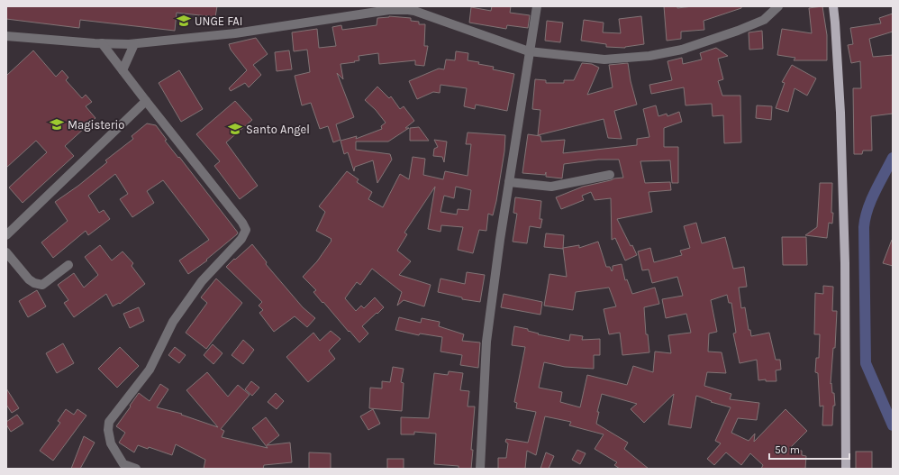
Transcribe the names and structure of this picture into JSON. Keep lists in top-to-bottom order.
{
  "places": {
    "school or university": ["UNGE FAI", "Magisterio", "Santo Angel"]
  },
  "scale_bar": "50 m"
}
